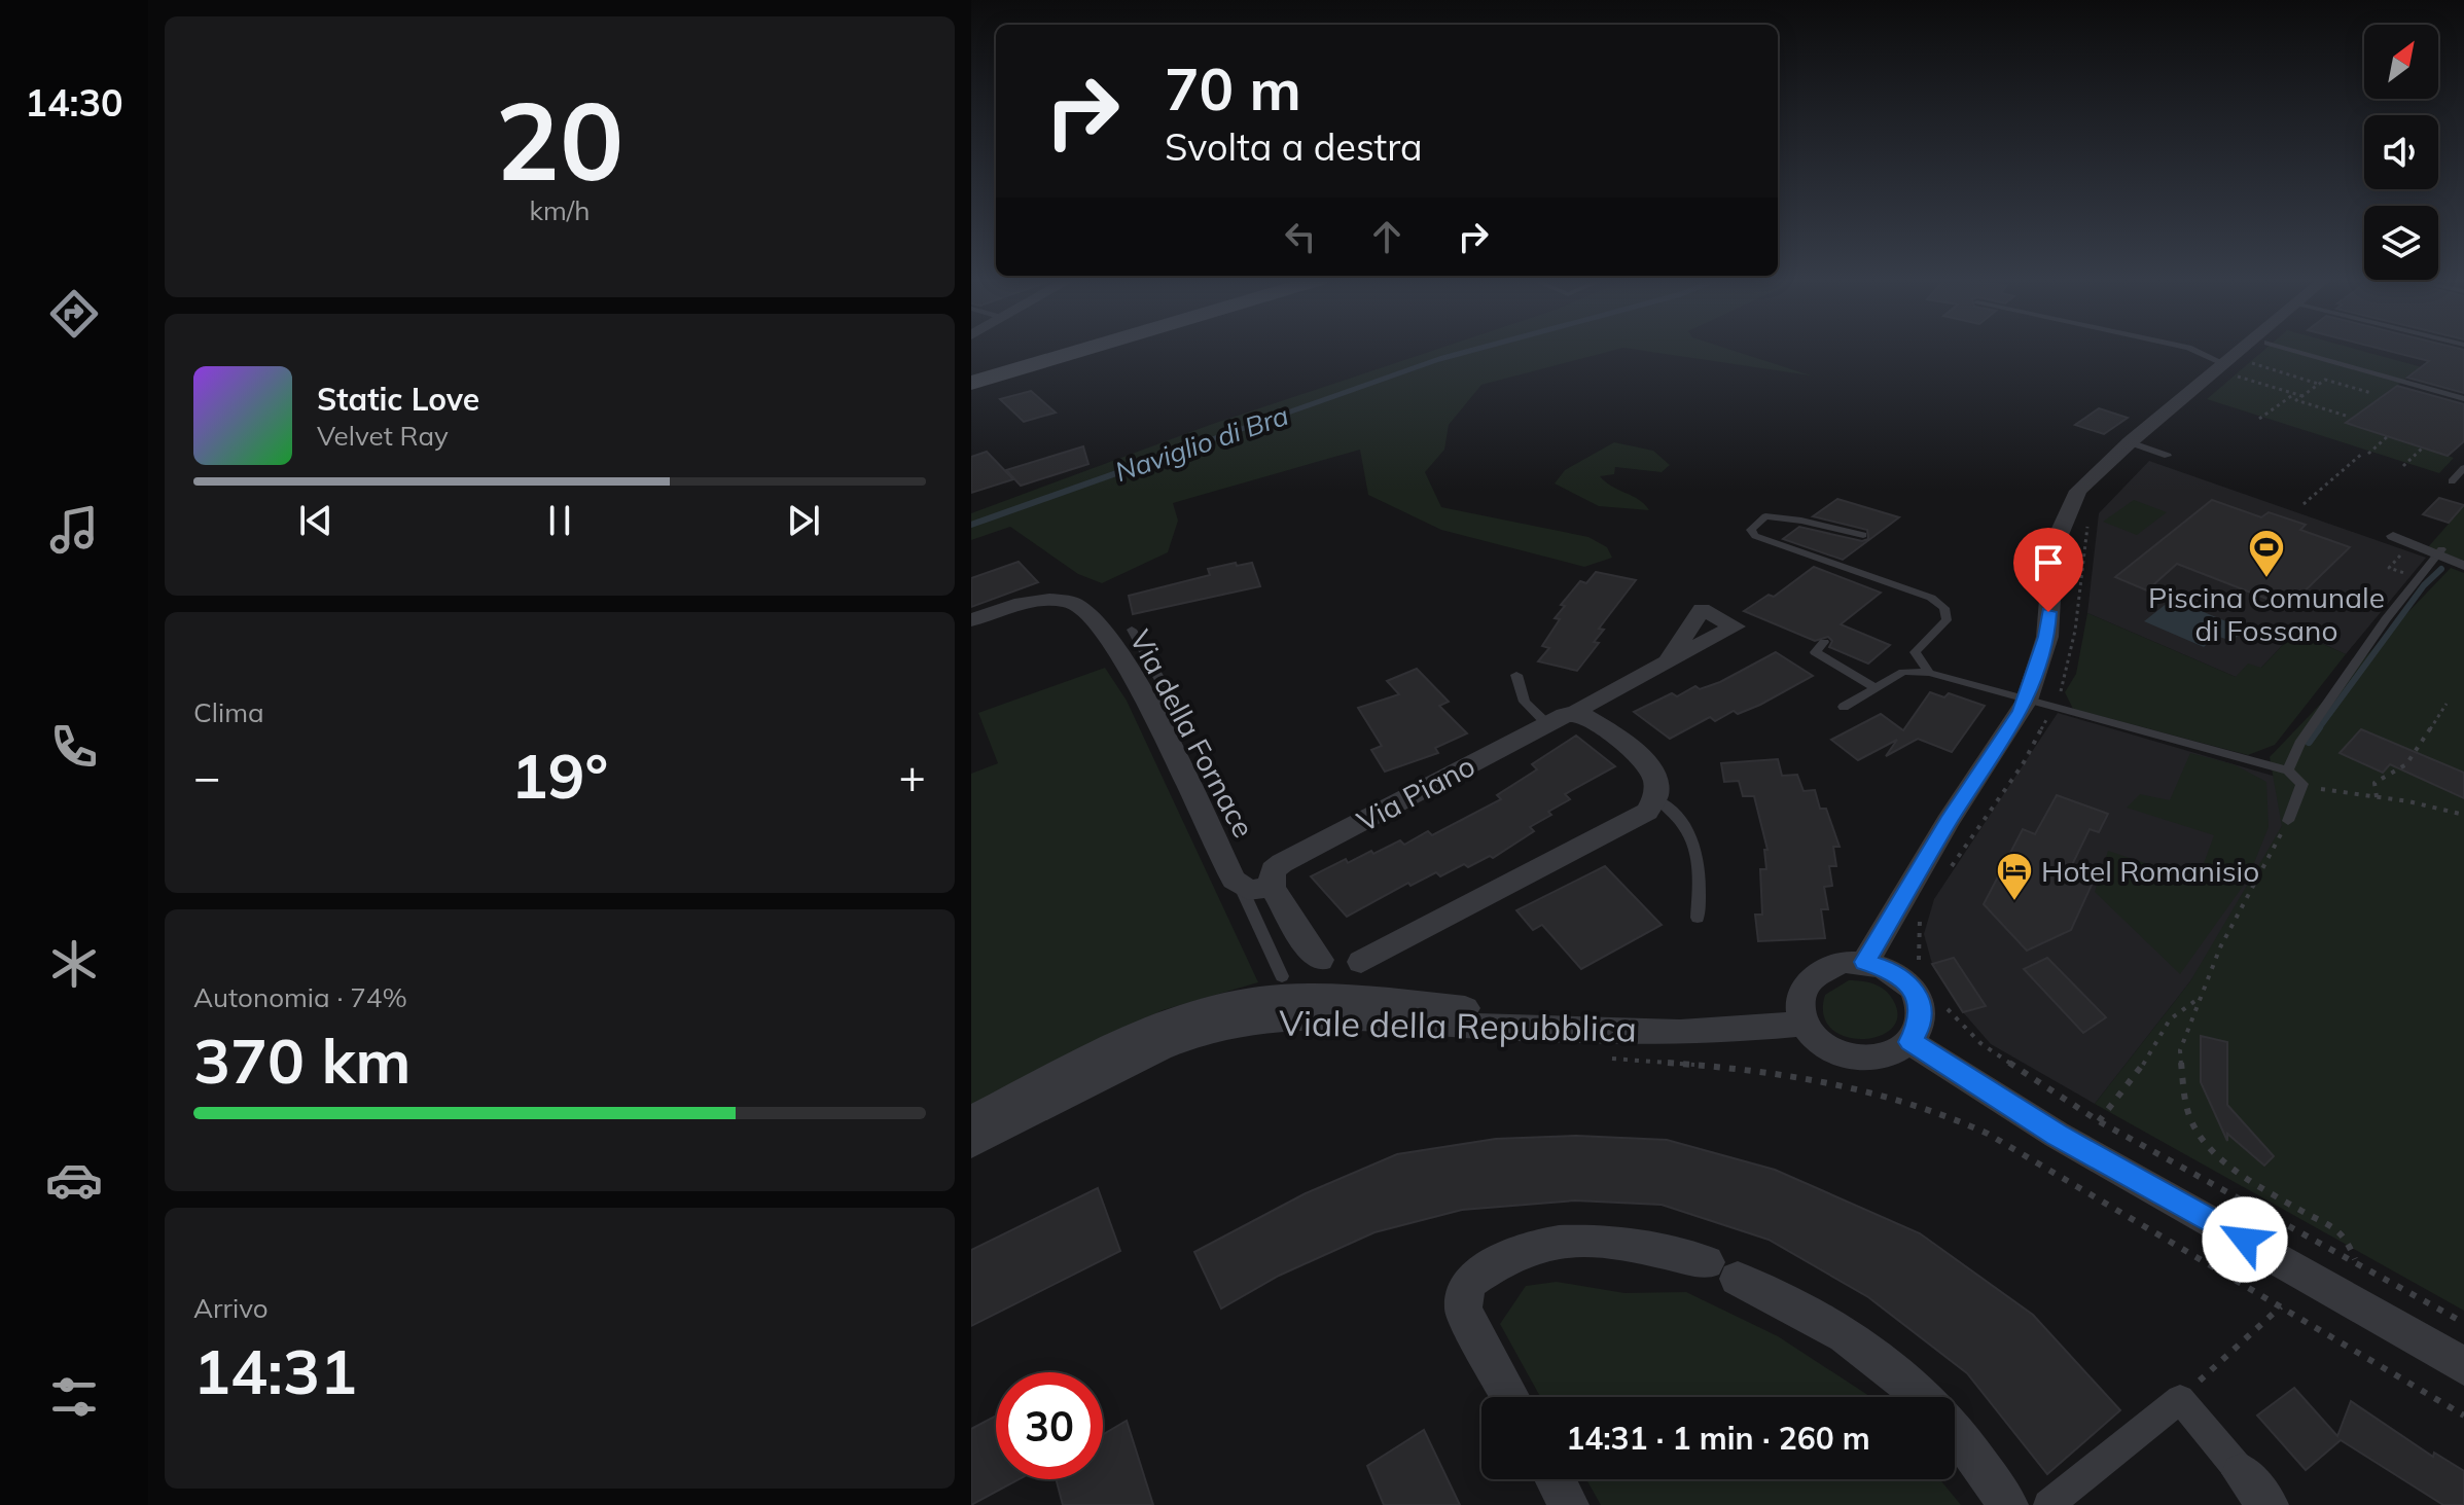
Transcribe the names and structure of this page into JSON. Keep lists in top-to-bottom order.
{
  "streets": {
    "street": ["Via della Fornace", "Via Piano", "Viale della Repubblica"]
  },
  "water": ["Naviglio di Bra"],
  "places": {
    "sports": ["Piscina Comunale di Fossano"],
    "hotel": ["Hotel Romanisio"]
  },
  "north": "top right",
  "page": {
    "tabs": "14:30",
    "tile": [
      ["20", "km/h"],
      "Clima",
      ["Autonomia · 74%", "370 km"],
      ["Arrivo", "14:31"]
    ],
    "turn": ["70 m", "Svolta a destra"],
    "song": ["Static Love", "Velvet Ray"],
    "heat": ["−", "19°", "+"],
    "limit": "30",
    "trip": "14:31 · 1 min · 260 m"
  }
}
